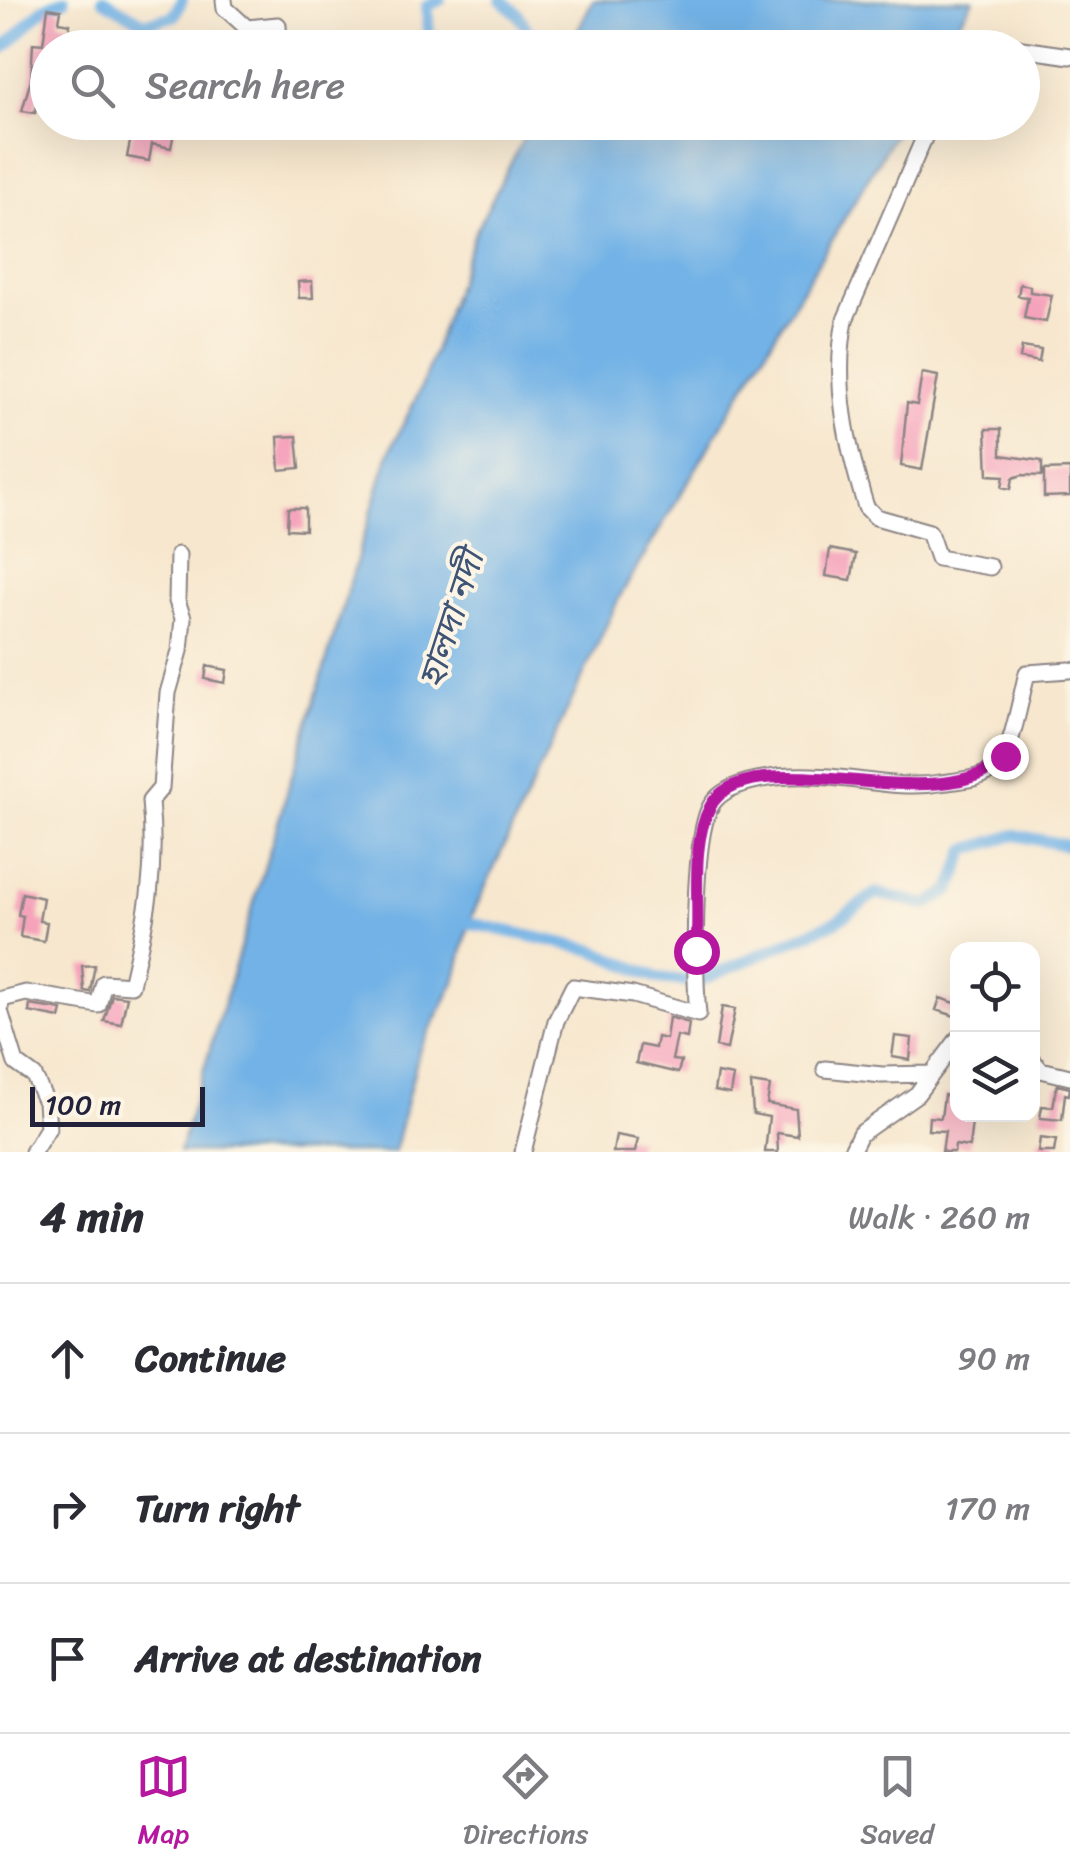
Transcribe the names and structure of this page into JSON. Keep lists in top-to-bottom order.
{
  "water": ["হালদা নদী"],
  "scale_bar": "100 m",
  "page": {
    "search": "Search here",
    "scale": "100 m",
    "heading": ["4 min", "Walk · 260 m"],
    "list": [
      ["Continue", "90 m"],
      ["Turn right", "170 m"],
      "Arrive at destination"
    ],
    "nav": ["Map", "Directions", "Saved"]
  }
}
